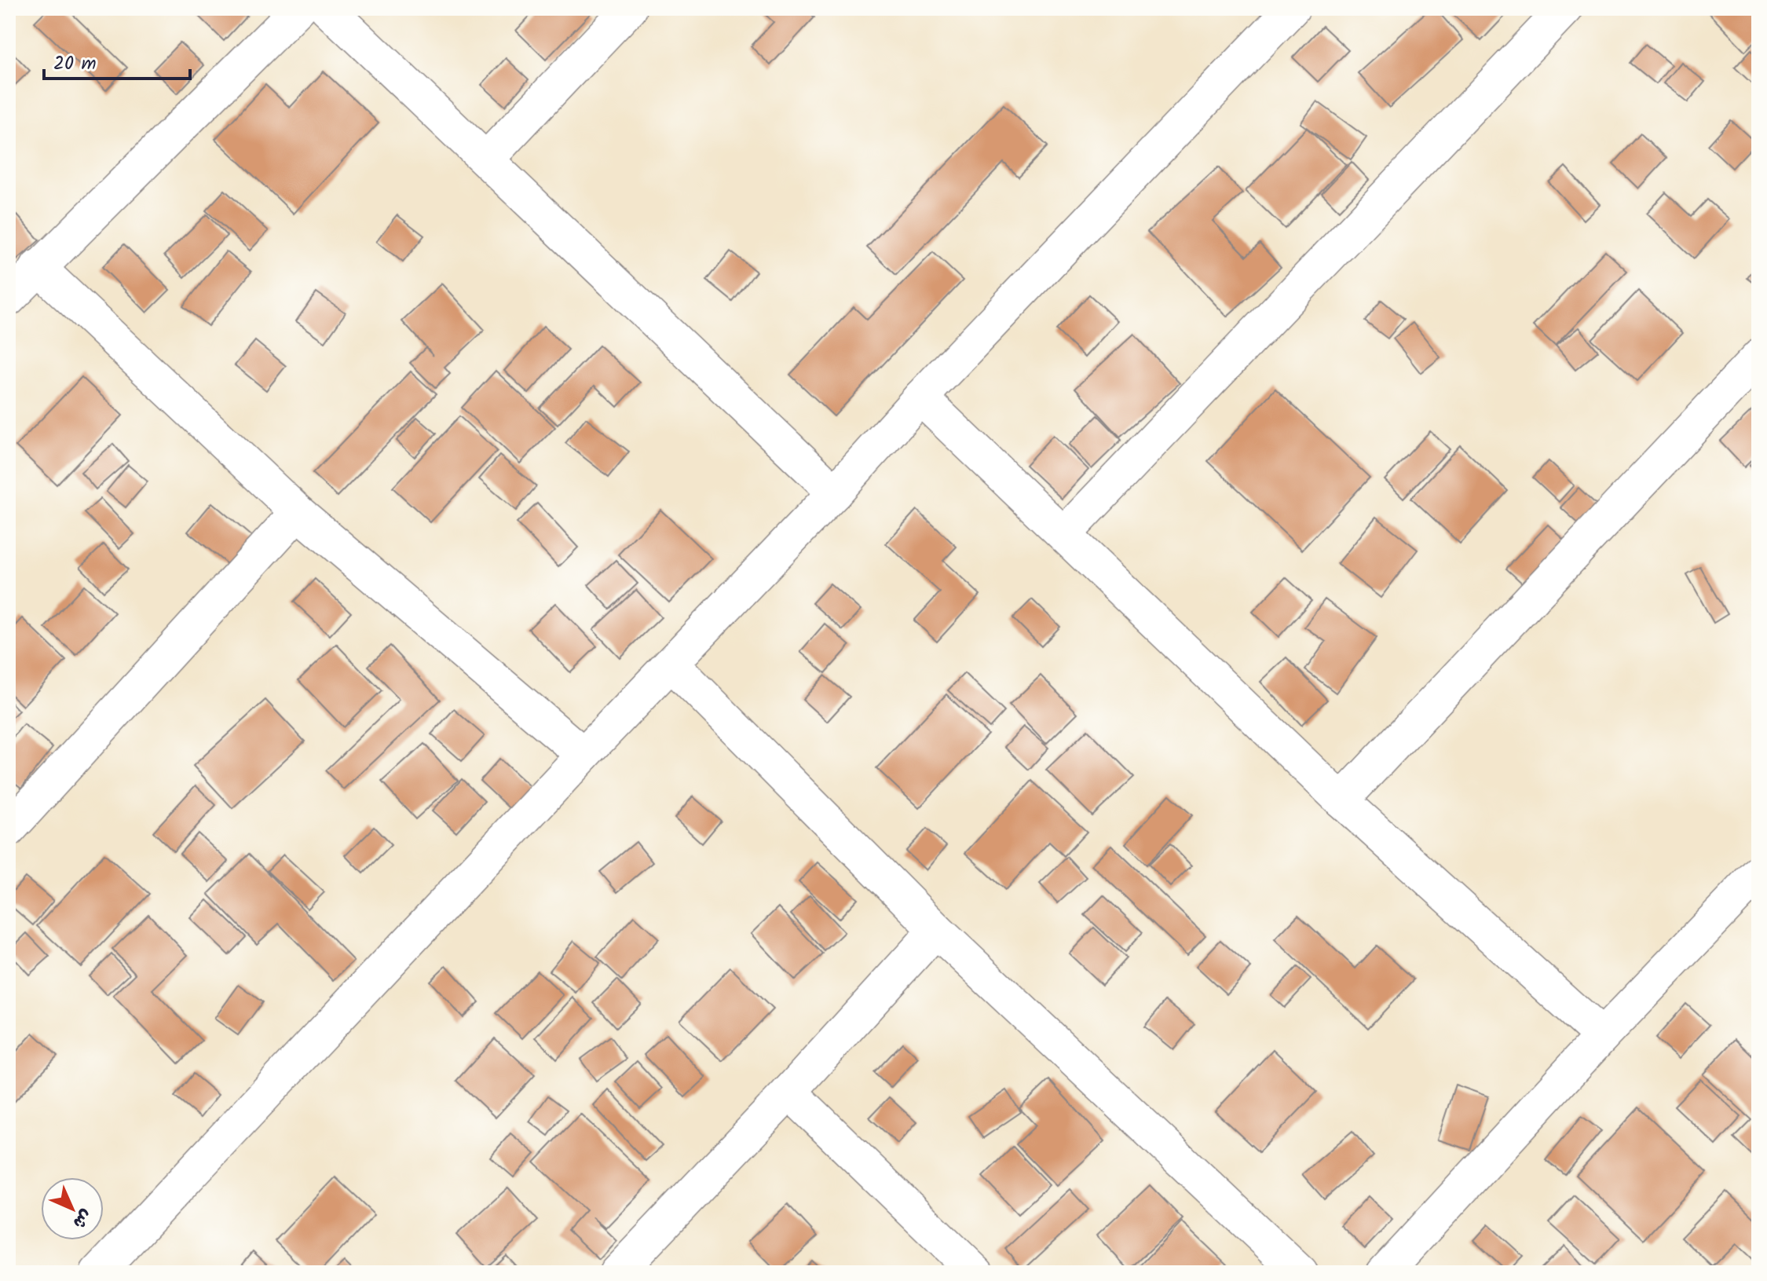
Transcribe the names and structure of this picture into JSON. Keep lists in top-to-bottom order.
{
  "scale_bar": "20 m",
  "north": "bottom right"
}
